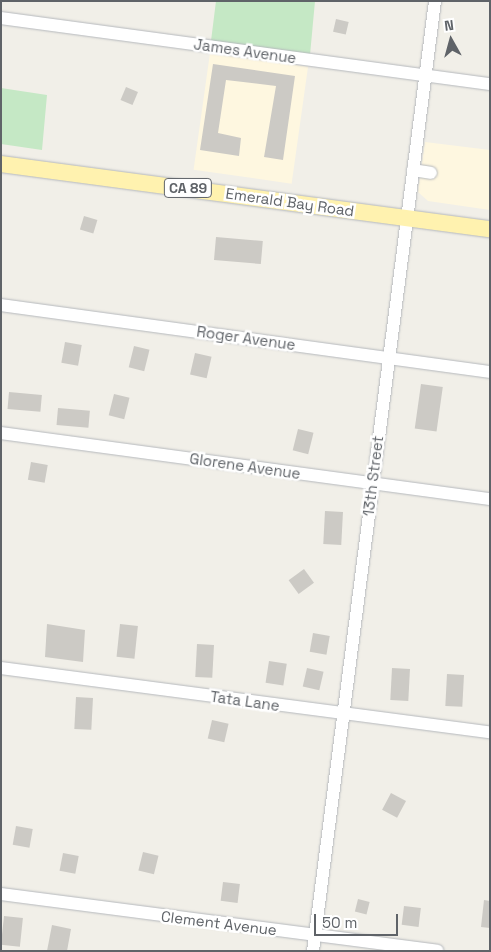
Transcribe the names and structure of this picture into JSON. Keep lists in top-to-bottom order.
{
  "streets": {
    "main road": ["CA 89", "Emerald Bay Road"],
    "street": [
      "James Avenue",
      "Roger Avenue",
      "Glorene Avenue",
      "13th Street",
      "Tata Lane",
      "Clement Avenue"
    ]
  },
  "crossings": [
    ["James Avenue", "13th Street"],
    ["Emerald Bay Road", "13th Street"],
    ["Roger Avenue", "13th Street"],
    ["Glorene Avenue", "13th Street"],
    ["13th Street", "Tata Lane"],
    ["13th Street", "Clement Avenue"]
  ],
  "scale_bar": "50 m",
  "north": "top"
}
